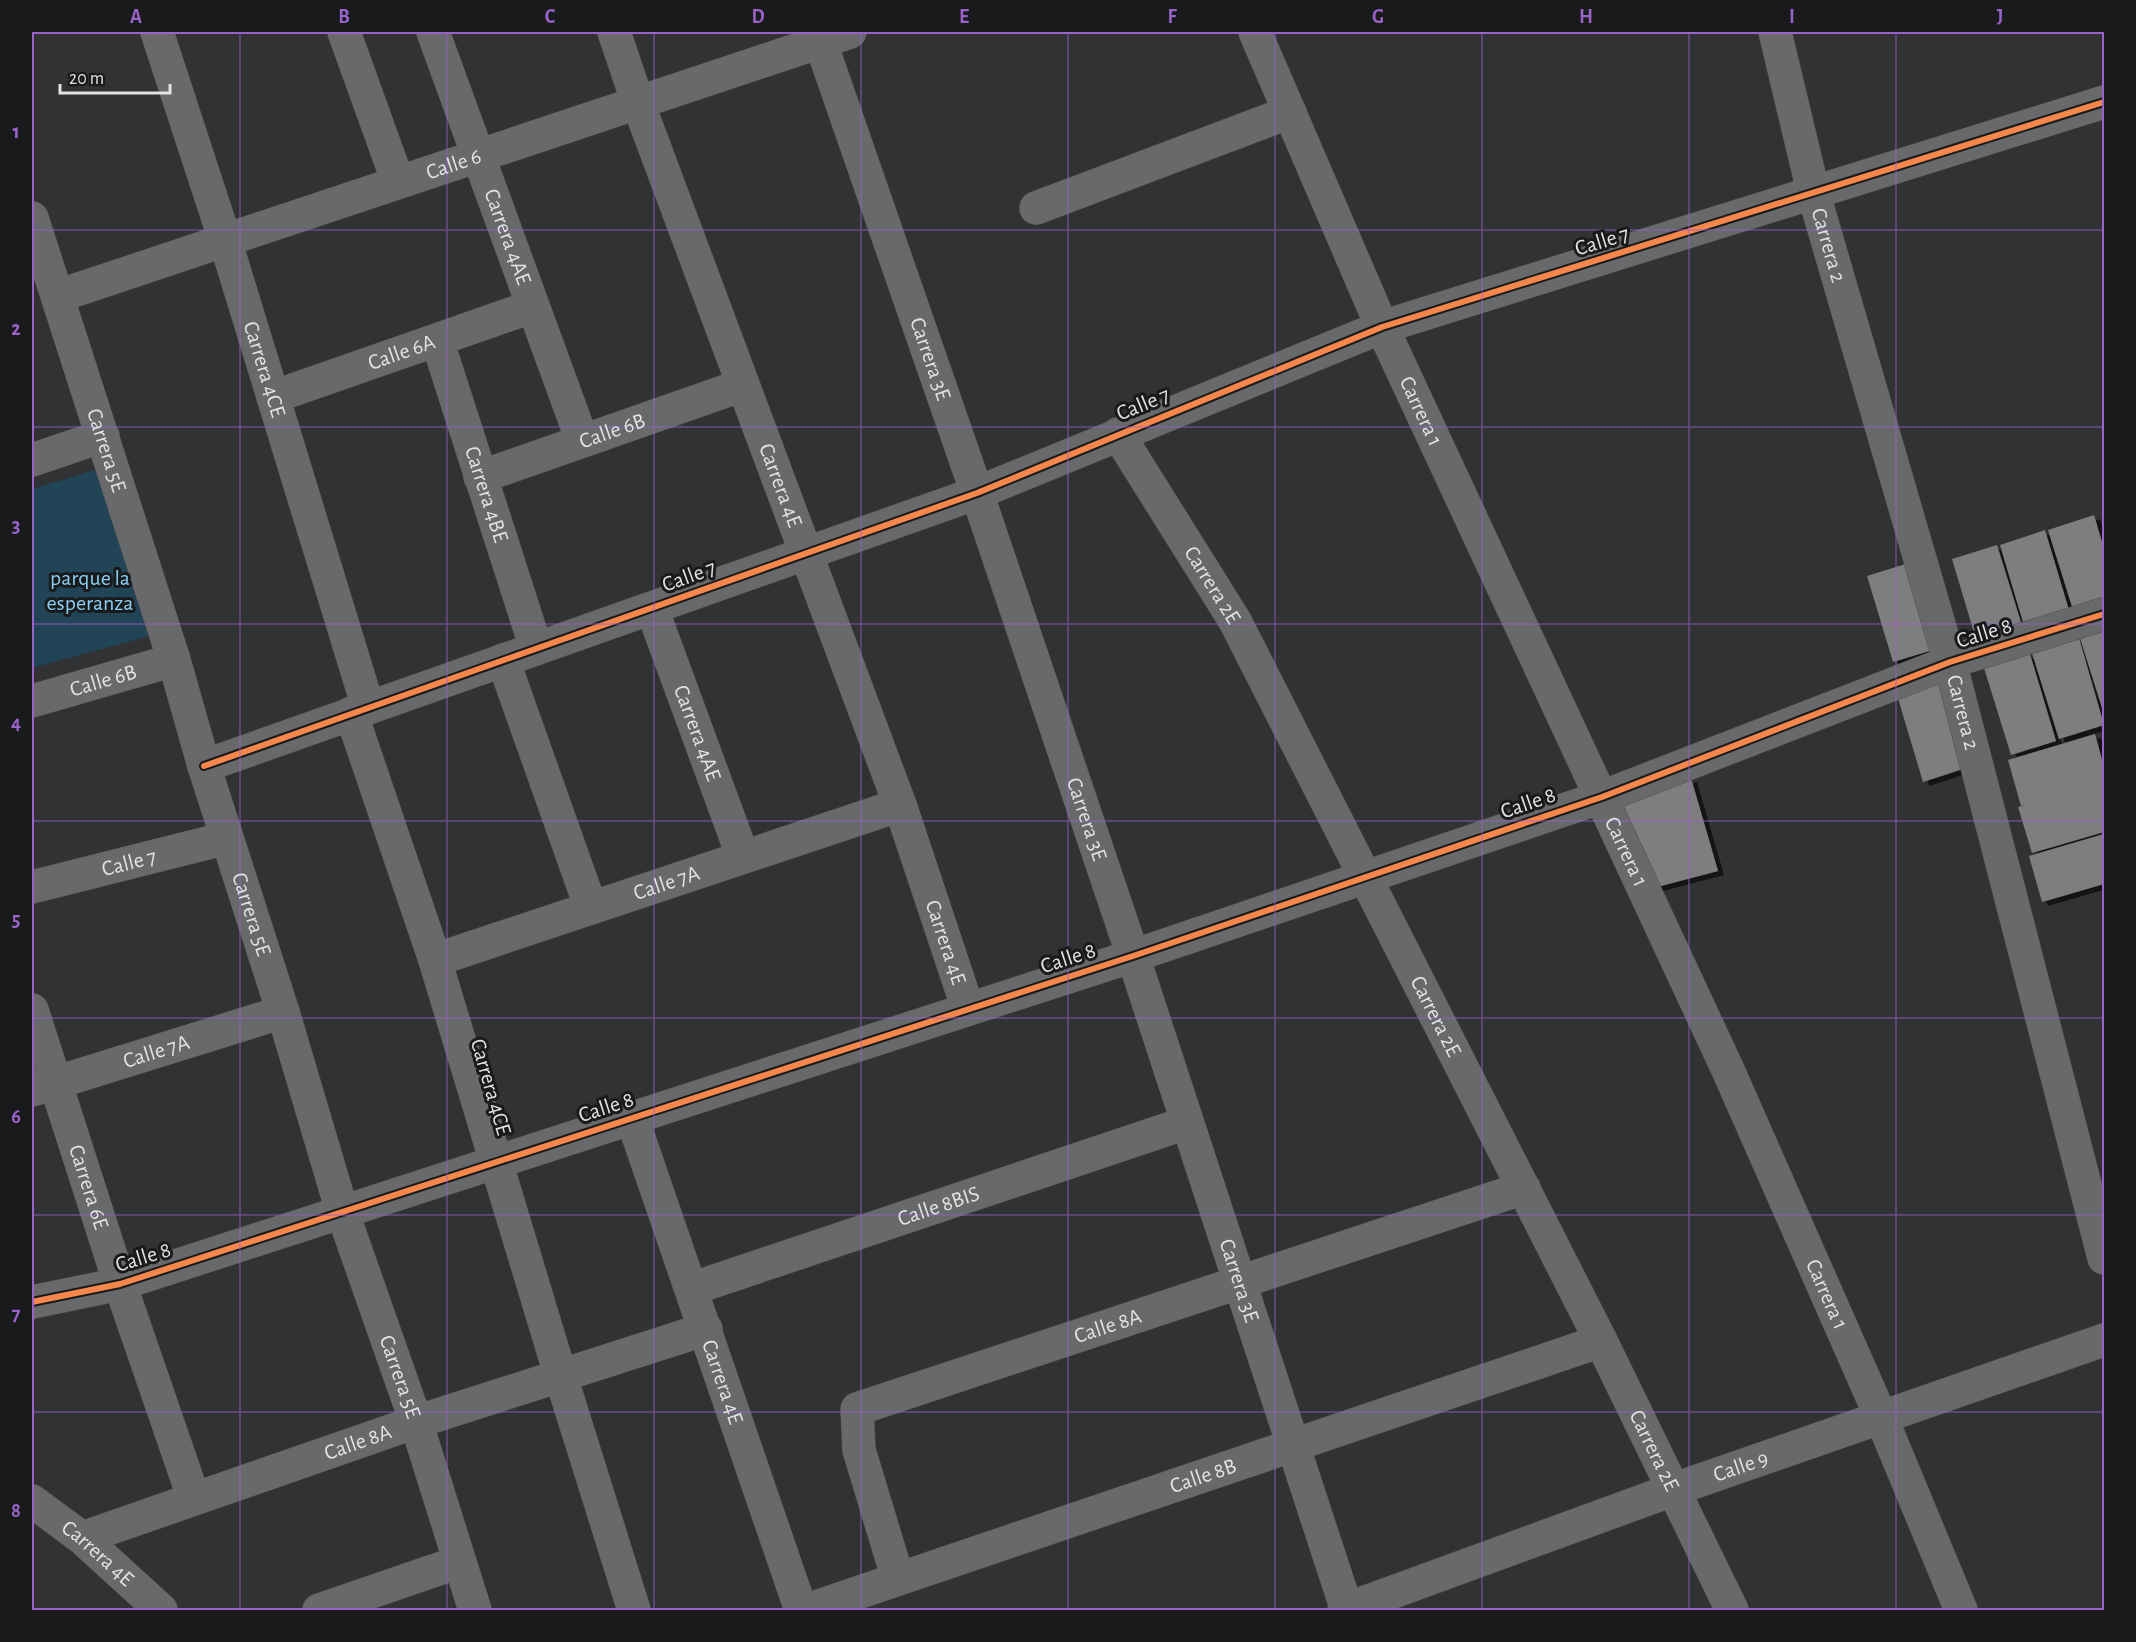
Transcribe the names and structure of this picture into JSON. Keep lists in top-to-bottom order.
{
  "streets": {
    "street": [
      "Calle 6",
      "Carrera 4AE",
      "Calle 7",
      "Carrera 2",
      "Calle 6A",
      "Carrera 3E",
      "Carrera 4CE",
      "Carrera 1",
      "Calle 6B",
      "Carrera 5E",
      "Carrera 4E",
      "Carrera 4BE",
      "Carrera 2E",
      "Calle 8",
      "Calle 7A",
      "Carrera 6E",
      "Calle 8BIS",
      "Calle 8A",
      "Calle 9",
      "Calle 8B"
    ]
  },
  "crossings": [
    ["Calle 6", "Carrera 4AE"],
    ["Calle 6", "Carrera 3E"],
    ["Calle 6", "Carrera 4CE"],
    ["Calle 6", "Carrera 5E"],
    ["Calle 6", "Carrera 4E"],
    ["Carrera 4AE", "Calle 7"],
    ["Carrera 4AE", "Calle 6A"],
    ["Carrera 4AE", "Calle 6B"],
    ["Carrera 4AE", "Calle 7A"],
    ["Calle 7", "Carrera 2"],
    ["Calle 7", "Carrera 3E"],
    ["Calle 7", "Carrera 4CE"],
    ["Calle 7", "Carrera 1"],
    ["Calle 7", "Carrera 5E"],
    ["Calle 7", "Carrera 4E"],
    ["Calle 7", "Carrera 4BE"],
    ["Calle 7", "Carrera 2E"],
    ["Carrera 2", "Calle 8"],
    ["Calle 6A", "Carrera 4CE"],
    ["Calle 6A", "Carrera 4BE"],
    ["Carrera 3E", "Calle 8"],
    ["Carrera 3E", "Calle 8BIS"],
    ["Carrera 3E", "Calle 8A"],
    ["Carrera 3E", "Calle 9"],
    ["Carrera 3E", "Calle 8B"],
    ["Carrera 4CE", "Calle 8"],
    ["Carrera 4CE", "Calle 7A"],
    ["Carrera 4CE", "Calle 8A"],
    ["Carrera 1", "Calle 8"],
    ["Carrera 1", "Calle 9"],
    ["Calle 6B", "Carrera 5E"],
    ["Calle 6B", "Carrera 4E"],
    ["Calle 6B", "Carrera 4BE"],
    ["Carrera 5E", "Calle 8"],
    ["Carrera 5E", "Calle 7A"],
    ["Carrera 5E", "Calle 8A"],
    ["Carrera 4E", "Calle 8"],
    ["Carrera 4E", "Calle 7A"],
    ["Carrera 4E", "Calle 8BIS"],
    ["Carrera 4E", "Calle 8A"],
    ["Carrera 2E", "Calle 8"],
    ["Carrera 2E", "Calle 8A"],
    ["Carrera 2E", "Calle 9"],
    ["Carrera 2E", "Calle 8B"],
    ["Calle 8", "Carrera 6E"],
    ["Calle 7A", "Carrera 6E"],
    ["Carrera 6E", "Calle 8A"],
    ["Calle 8A", "Calle 8B"]
  ],
  "parks": ["parque la esperanza"],
  "scale_bar": "20 m",
  "grid": {
    "columns": [
      "A",
      "B",
      "C",
      "D",
      "E",
      "F",
      "G",
      "H",
      "I",
      "J"
    ],
    "rows": [
      "1",
      "2",
      "3",
      "4",
      "5",
      "6",
      "7",
      "8"
    ]
  }
}
